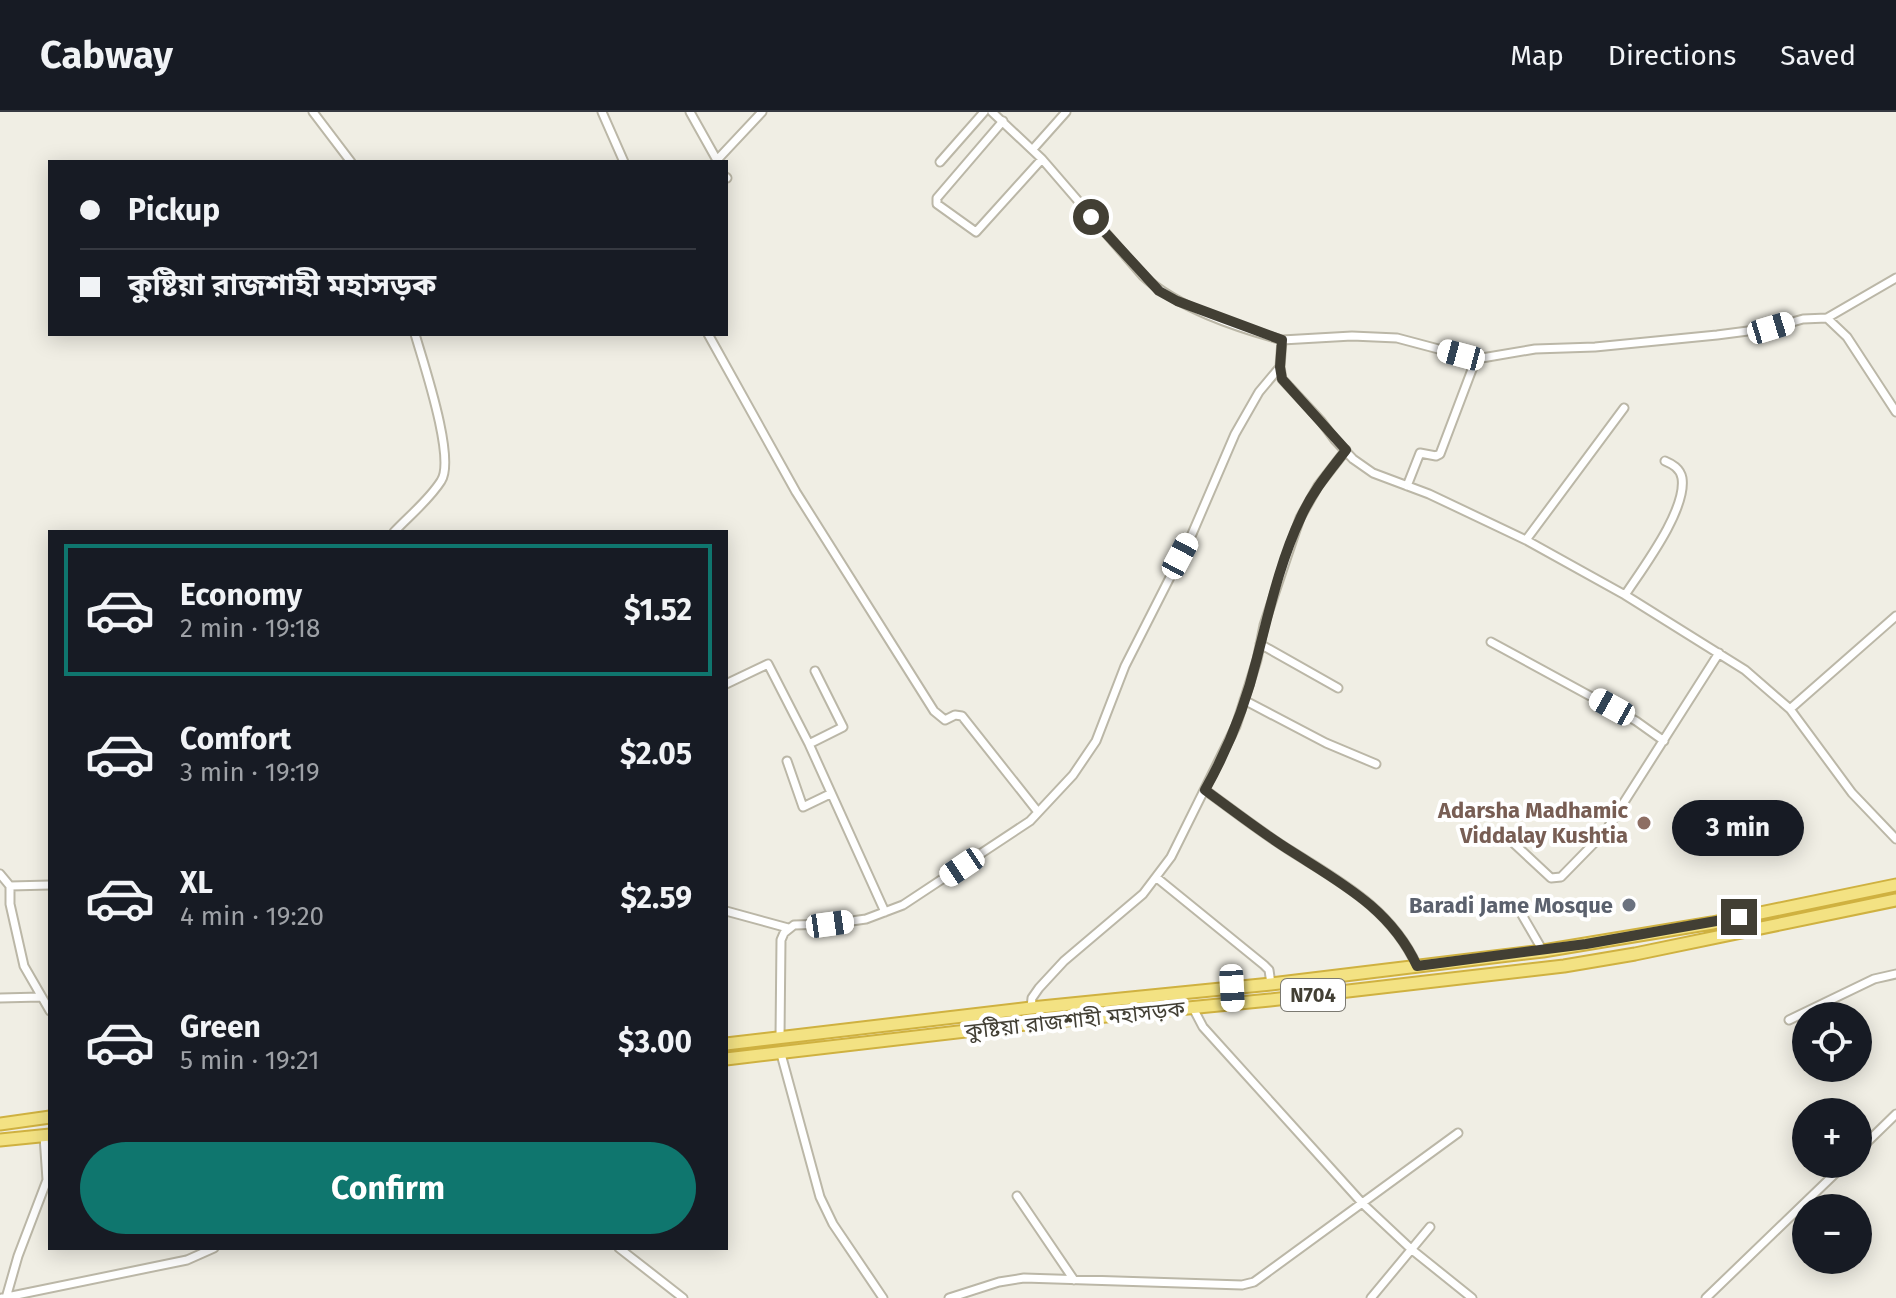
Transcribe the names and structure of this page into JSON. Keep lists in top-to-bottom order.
{
  "streets": {
    "highway": ["N704", "কুষ্টিয়া রাজশাহী মহাসড়ক"]
  },
  "places": ["Adarsha Madhamic Viddalay Kushtia", "Baradi Jame Mosque"],
  "page": {
    "header": "Cabway",
    "nav": ["Map", "Directions", "Saved"],
    "banner": ["Pickup", "কুষ্টিয়া রাজশাহী মহাসড়ক"],
    "list": [
      {
        "name": "Economy",
        "note": "2 min · 19:18",
        "value": "$1.52"
      },
      {
        "name": "Comfort",
        "note": "3 min · 19:19",
        "value": "$2.05"
      },
      {
        "name": "XL",
        "note": "4 min · 19:20",
        "value": "$2.59"
      },
      {
        "name": "Green",
        "note": "5 min · 19:21",
        "value": "$3.00"
      }
    ],
    "bubble": "3 min",
    "map_buttons": ["+", "−"],
    "buttons": "Confirm"
  }
}
